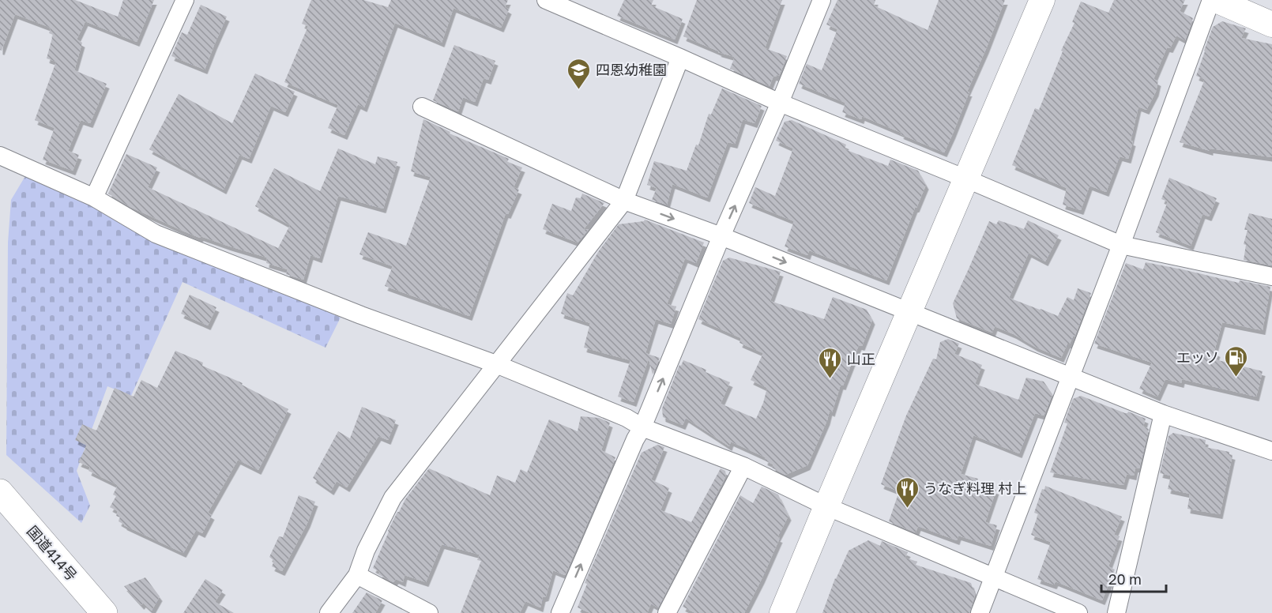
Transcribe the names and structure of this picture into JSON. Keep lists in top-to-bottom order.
{
  "streets": {
    "highway": ["国道414号"]
  },
  "places": {
    "school or university": ["四恩幼稚園"],
    "fuel station": ["エッソ"],
    "restaurant": ["山正", "うなぎ料理 村上"]
  },
  "scale_bar": "20 m"
}
